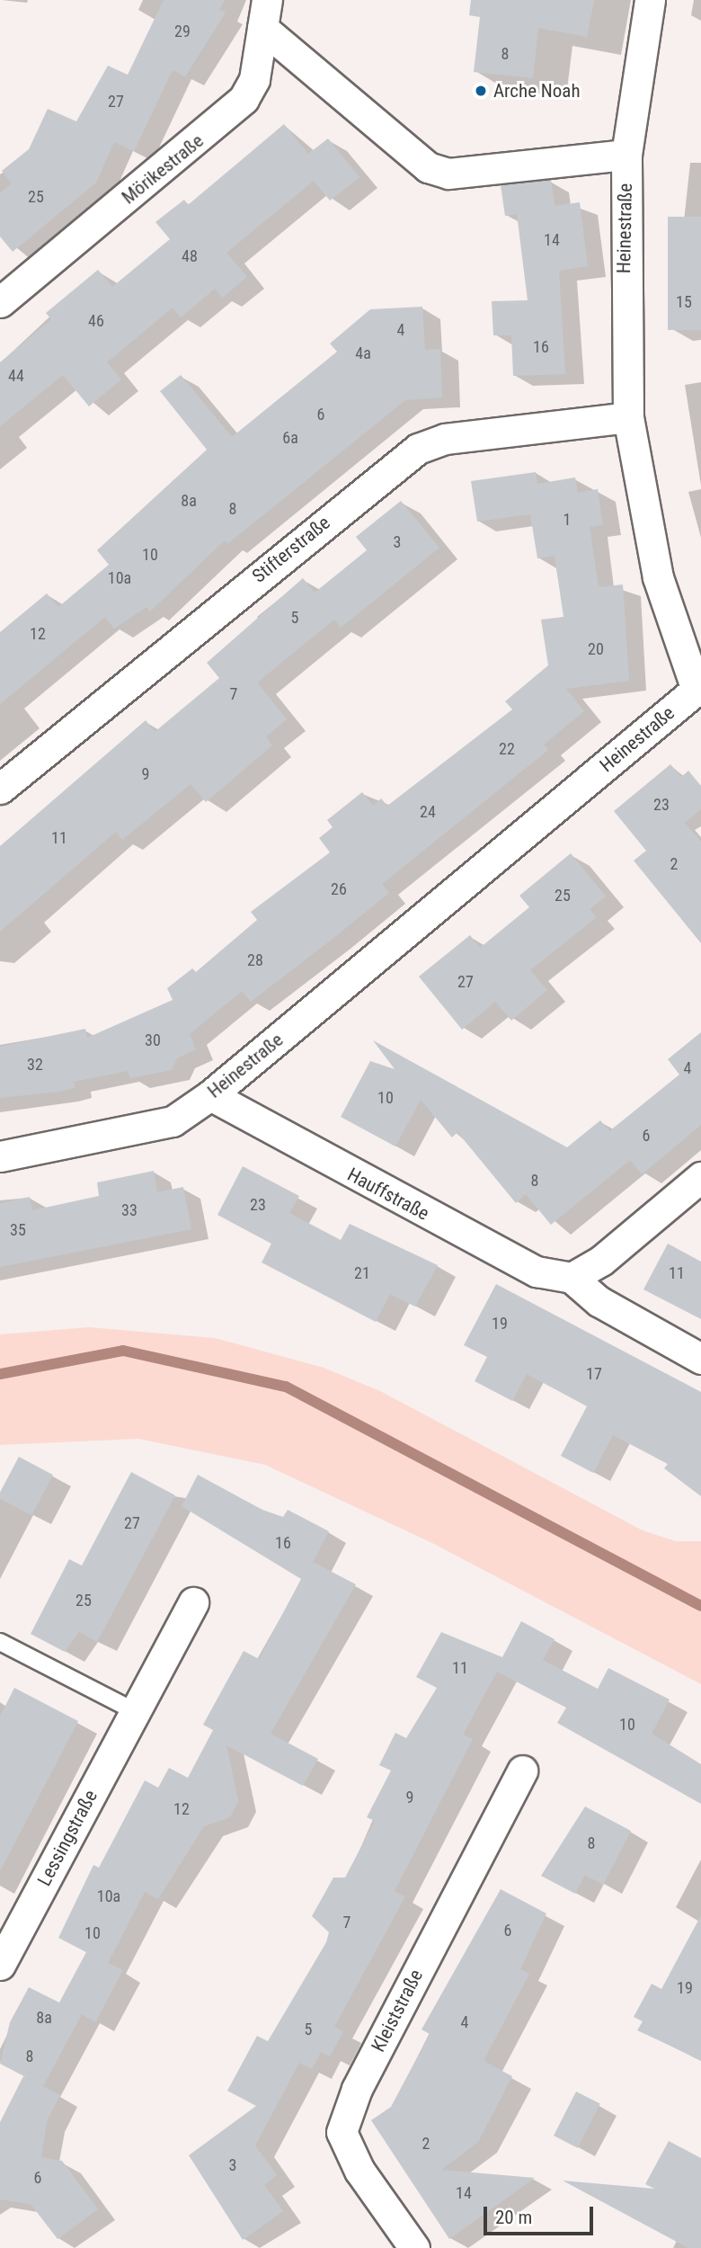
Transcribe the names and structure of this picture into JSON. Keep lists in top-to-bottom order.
{
  "streets": {
    "street": [
      "Mörikestraße",
      "Heinestraße",
      "Stifterstraße",
      "Hauffstraße",
      "Lessingstraße",
      "Kleiststraße"
    ]
  },
  "crossings": [
    ["Heinestraße", "Stifterstraße"],
    ["Heinestraße", "Hauffstraße"]
  ],
  "places": ["Arche Noah"],
  "house_numbers": [
    "29",
    "8",
    "27",
    "25",
    "14",
    "48",
    "15",
    "46",
    "4",
    "16",
    "4a",
    "44",
    "6",
    "6a",
    "8a",
    "8",
    "1",
    "3",
    "10",
    "10a",
    "5",
    "12",
    "20",
    "7",
    "22",
    "9",
    "23",
    "24",
    "11",
    "2",
    "26",
    "25",
    "28",
    "27",
    "30",
    "32",
    "4",
    "10",
    "6",
    "8",
    "23",
    "33",
    "35",
    "21",
    "11",
    "19",
    "17",
    "27",
    "16",
    "25",
    "11",
    "10",
    "9",
    "12",
    "8",
    "10a",
    "7",
    "6",
    "10",
    "19",
    "8a",
    "4",
    "5",
    "8",
    "2",
    "3",
    "6",
    "14"
  ],
  "scale_bar": "20 m"
}
